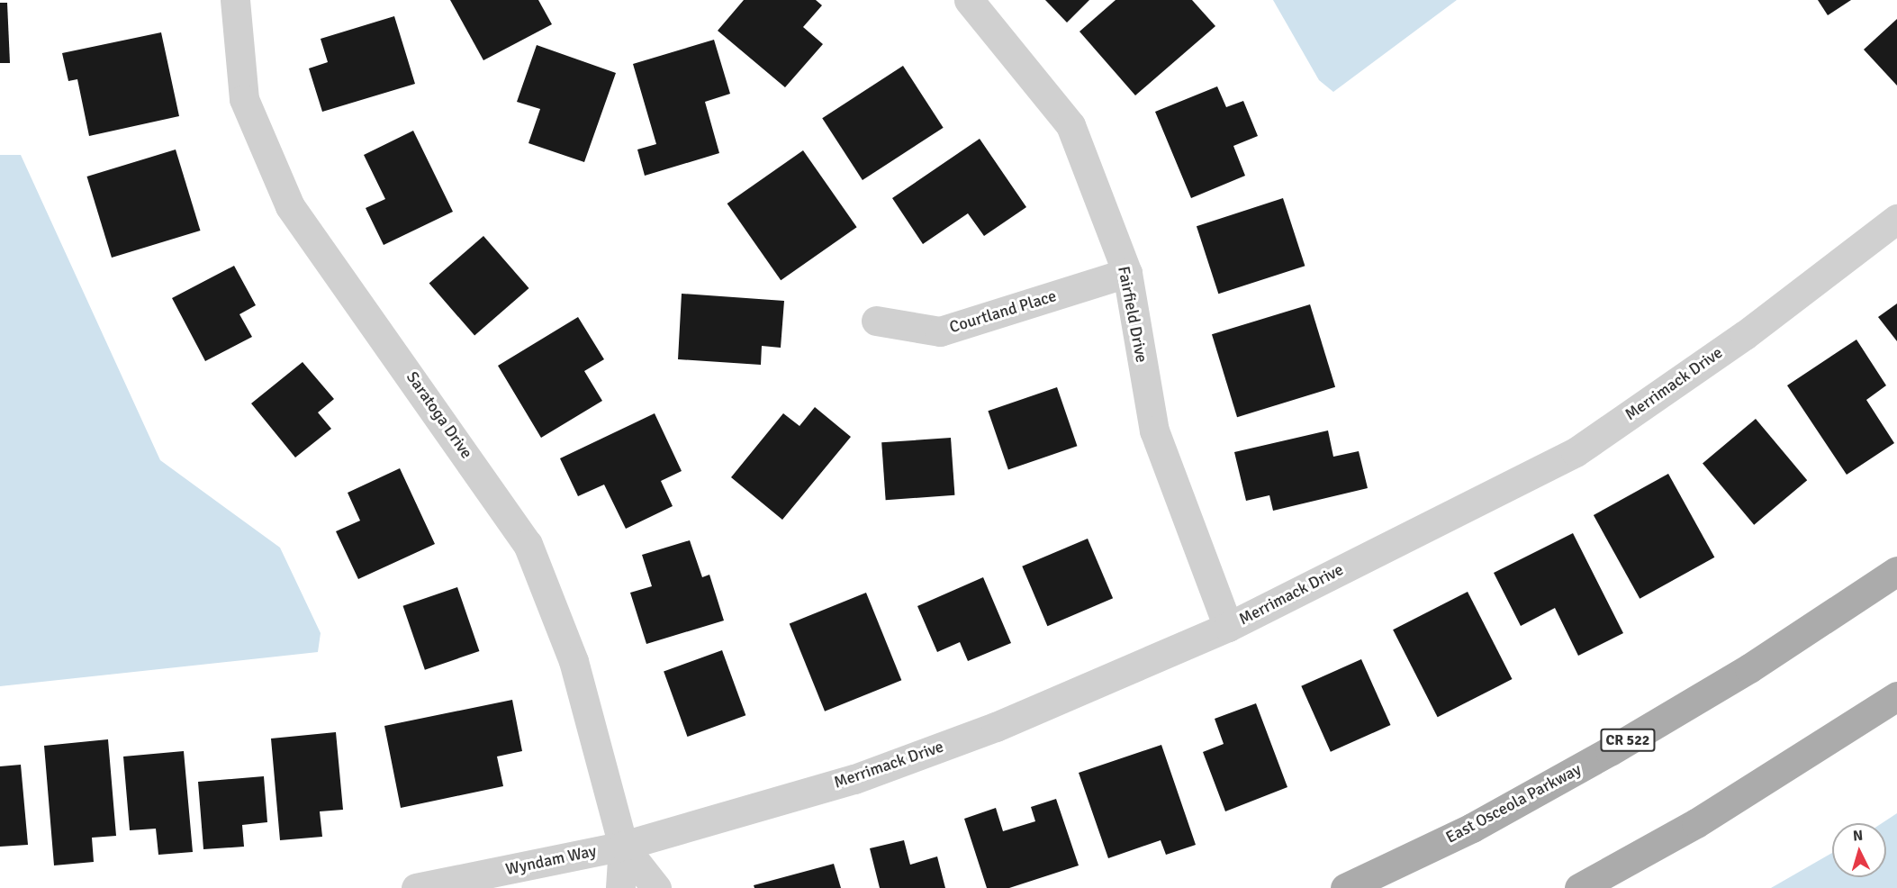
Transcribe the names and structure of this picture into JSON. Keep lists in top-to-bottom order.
{
  "streets": {
    "main road": ["CR 522", "East Osceola Parkway"],
    "street": [
      "Courtland Place",
      "Fairfield Drive",
      "Merrimack Drive",
      "Saratoga Drive",
      "Wyndam Way"
    ]
  },
  "crossings": [
    ["Courtland Place", "Fairfield Drive"],
    ["Fairfield Drive", "Merrimack Drive"],
    ["Merrimack Drive", "Saratoga Drive"],
    ["Merrimack Drive", "Wyndam Way"],
    ["Saratoga Drive", "Wyndam Way"]
  ],
  "north": "top"
}
